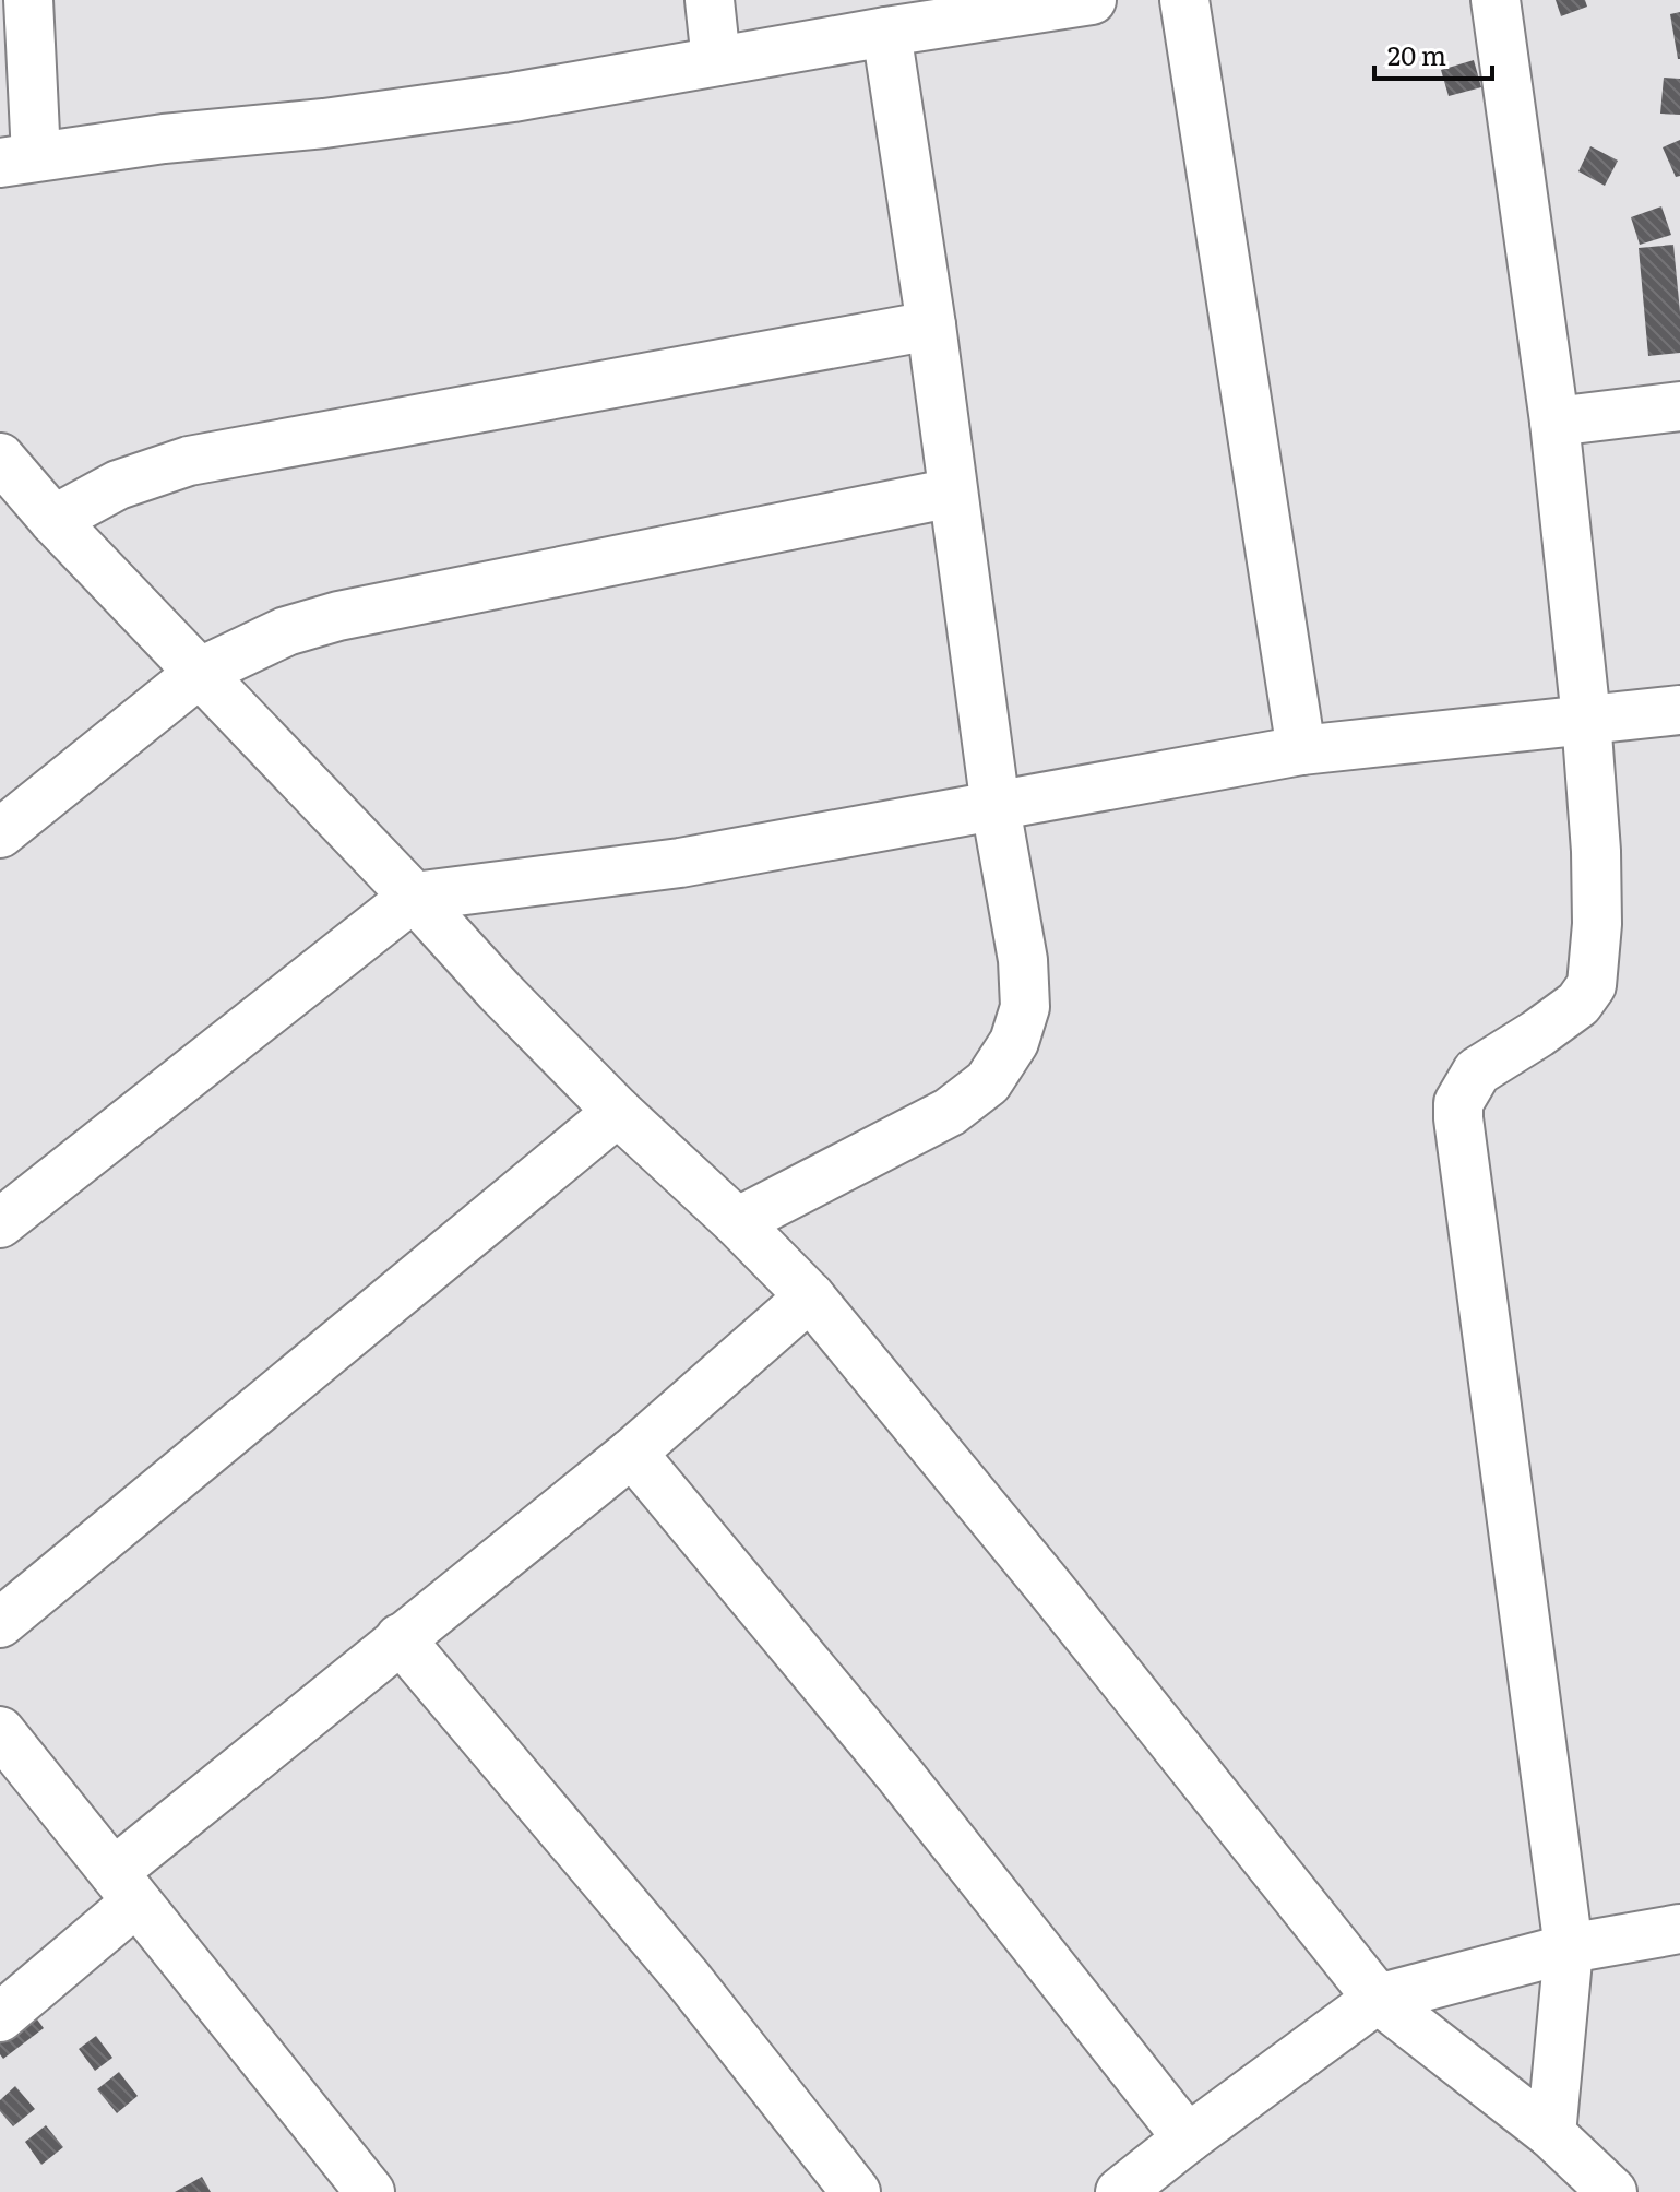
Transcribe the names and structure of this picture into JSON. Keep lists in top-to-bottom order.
{
  "scale_bar": "20 m"
}
